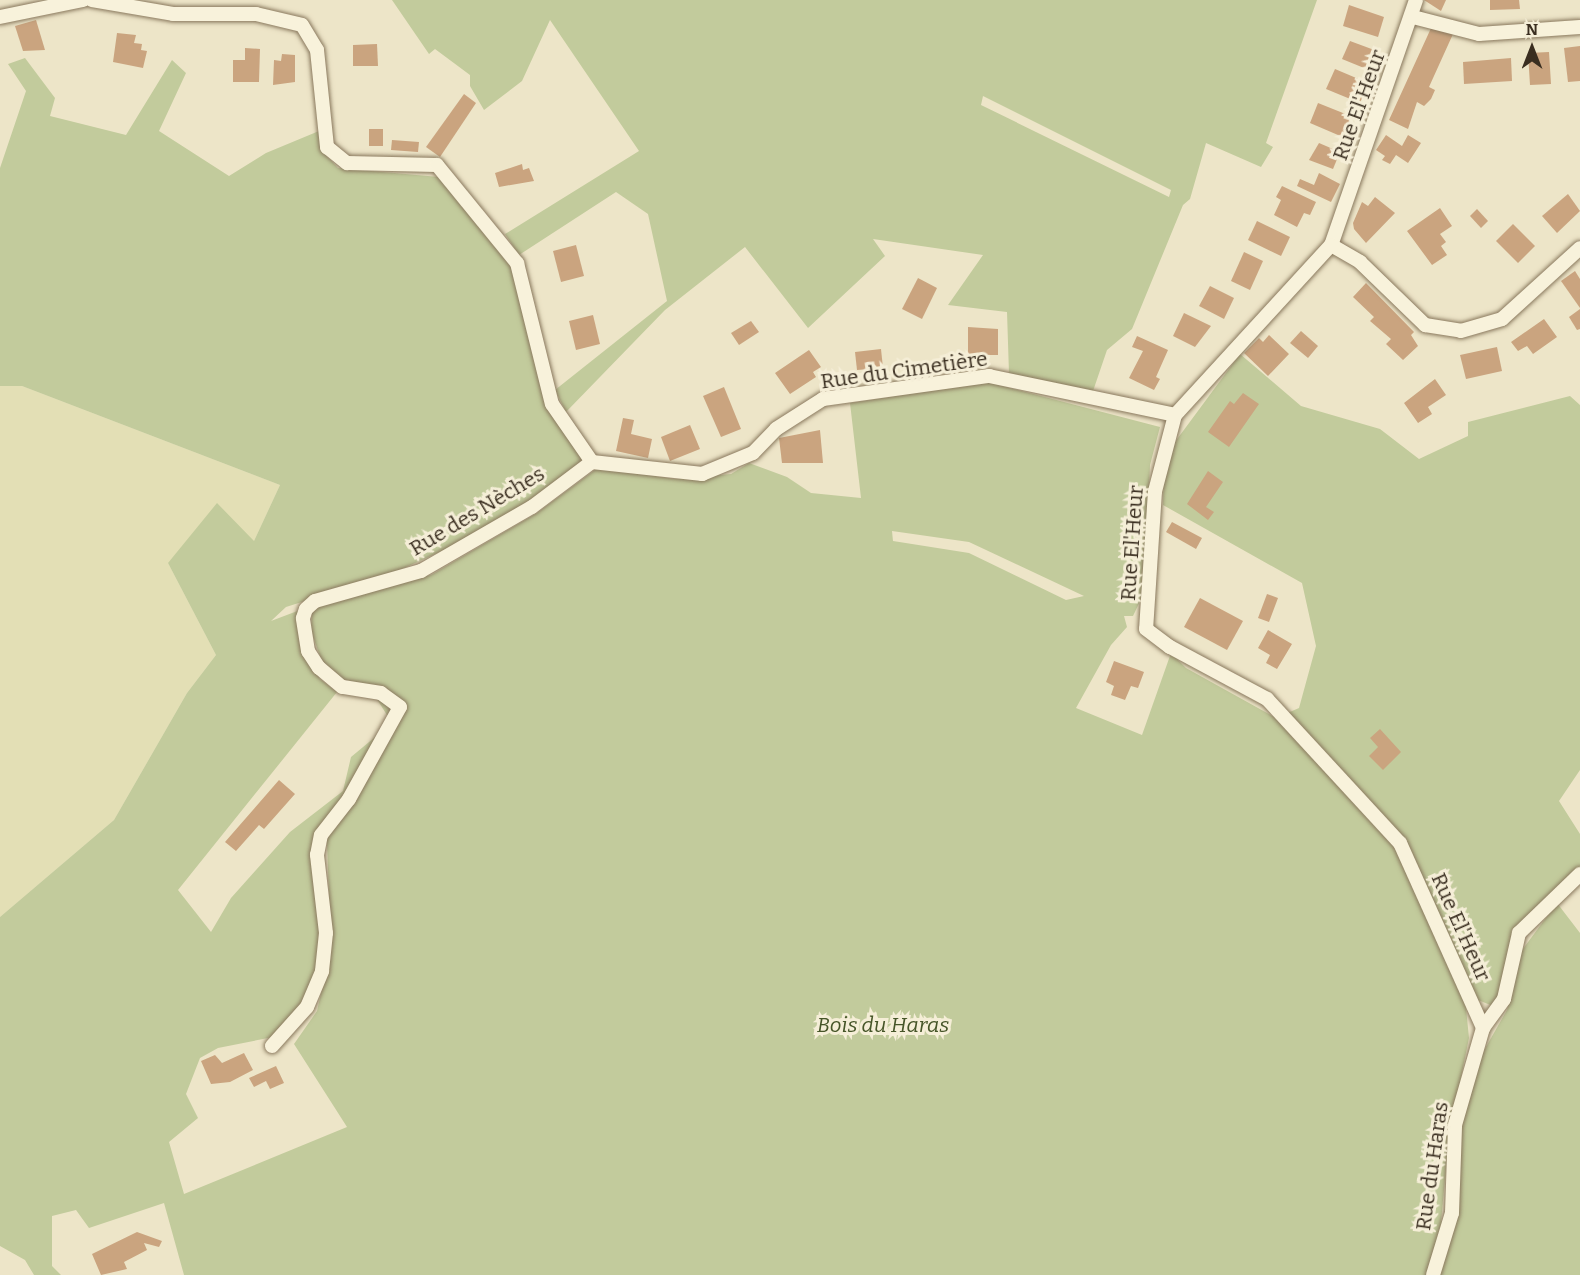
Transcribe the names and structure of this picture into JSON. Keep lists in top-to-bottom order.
{
  "streets": {
    "street": [
      "Rue El'Heur",
      "Rue du Cimetière",
      "Rue des Nèches",
      "Rue du Haras"
    ]
  },
  "crossings": [
    ["Rue El'Heur", "Rue du Cimetière"],
    ["Rue El'Heur", "Rue du Haras"],
    ["Rue du Cimetière", "Rue des Nèches"]
  ],
  "parks": ["Bois du Haras"],
  "north": "top"
}
